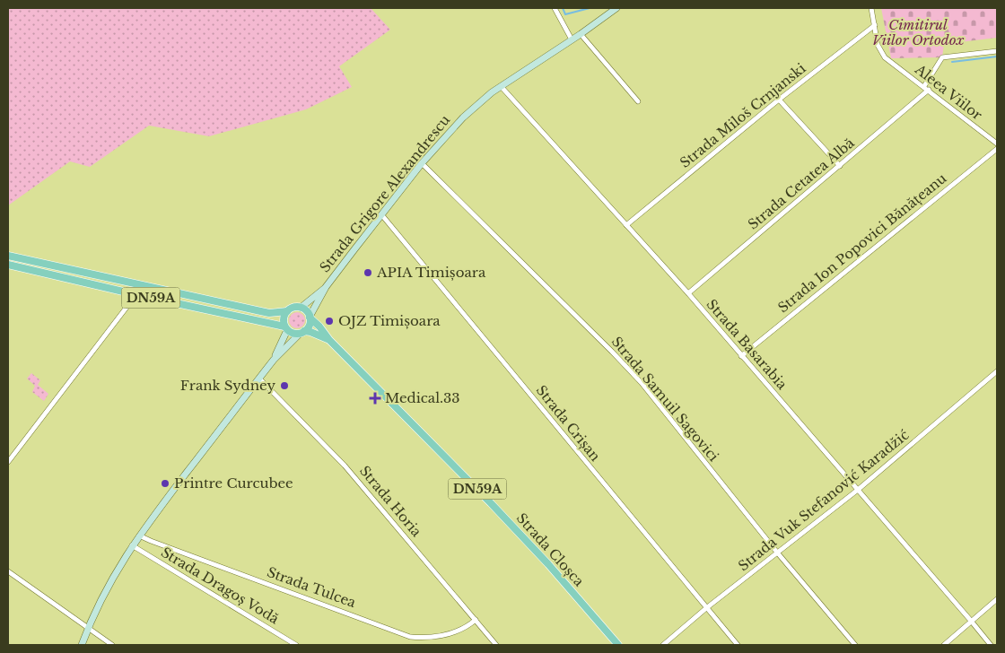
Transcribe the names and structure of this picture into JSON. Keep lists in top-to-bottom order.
{
  "streets": {
    "main road": ["DN59A", "Strada Cloșca"],
    "street": [
      "Aleea Viilor",
      "Strada Miloš Crnjanski",
      "Strada Cetatea Albă",
      "Strada Grigore Alexandrescu",
      "Strada Ion Popovici Bănățeanu",
      "Strada Basarabia",
      "Strada Samuil Sagovici",
      "Strada Crișan",
      "Strada Vuk Stefanović Karadžić",
      "Strada Horia",
      "Strada Dragoș Vodă",
      "Strada Tulcea"
    ]
  },
  "crossings": [
    ["Aleea Viilor", "Strada Miloš Crnjanski"],
    ["Aleea Viilor", "Strada Cetatea Albă"],
    ["Strada Miloš Crnjanski", "Strada Basarabia"],
    ["Strada Cetatea Albă", "Strada Basarabia"],
    ["Strada Grigore Alexandrescu", "DN59A"],
    ["Strada Grigore Alexandrescu", "Strada Basarabia"],
    ["Strada Grigore Alexandrescu", "Strada Samuil Sagovici"],
    ["Strada Grigore Alexandrescu", "Strada Crișan"],
    ["Strada Grigore Alexandrescu", "Strada Cloșca"],
    ["Strada Ion Popovici Bănățeanu", "Strada Basarabia"],
    ["DN59A", "Strada Cloșca"],
    ["Strada Basarabia", "Strada Vuk Stefanović Karadžić"],
    ["Strada Samuil Sagovici", "Strada Vuk Stefanović Karadžić"],
    ["Strada Crișan", "Strada Vuk Stefanović Karadžić"],
    ["Strada Horia", "Strada Tulcea"]
  ],
  "parks": ["Cimitirul Viilor Ortodox"],
  "places": {
    "other": [
      "APIA Timișoara",
      "OJZ Timișoara",
      "Frank Sydney",
      "Printre Curcubee"
    ],
    "health": ["Medical.33"]
  }
}
